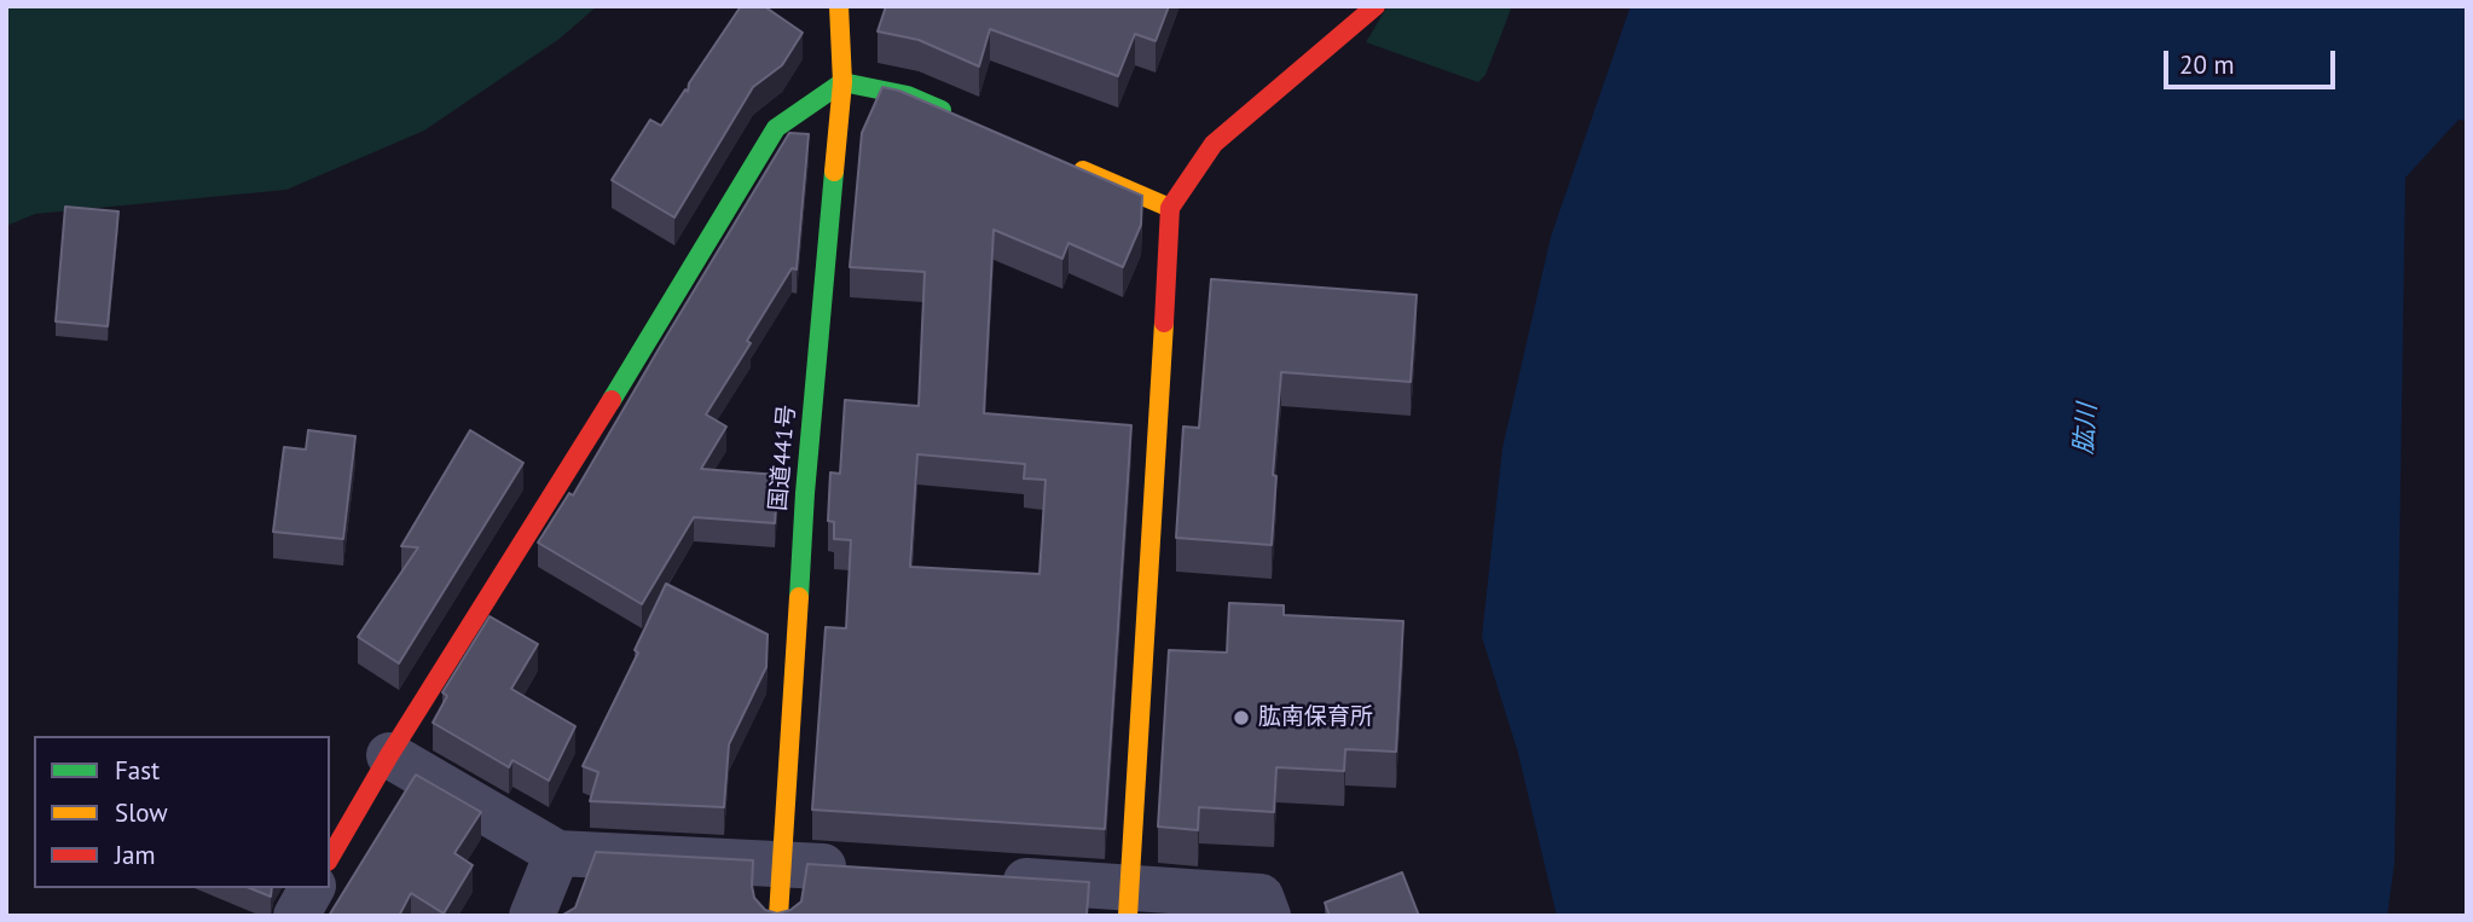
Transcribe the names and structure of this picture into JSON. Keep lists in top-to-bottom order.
{
  "streets": {
    "main road": ["国道441号"]
  },
  "water": ["肱川"],
  "places": ["肱南保育所"],
  "legend": ["Fast", "Slow", "Jam"],
  "scale_bar": "20 m"
}
